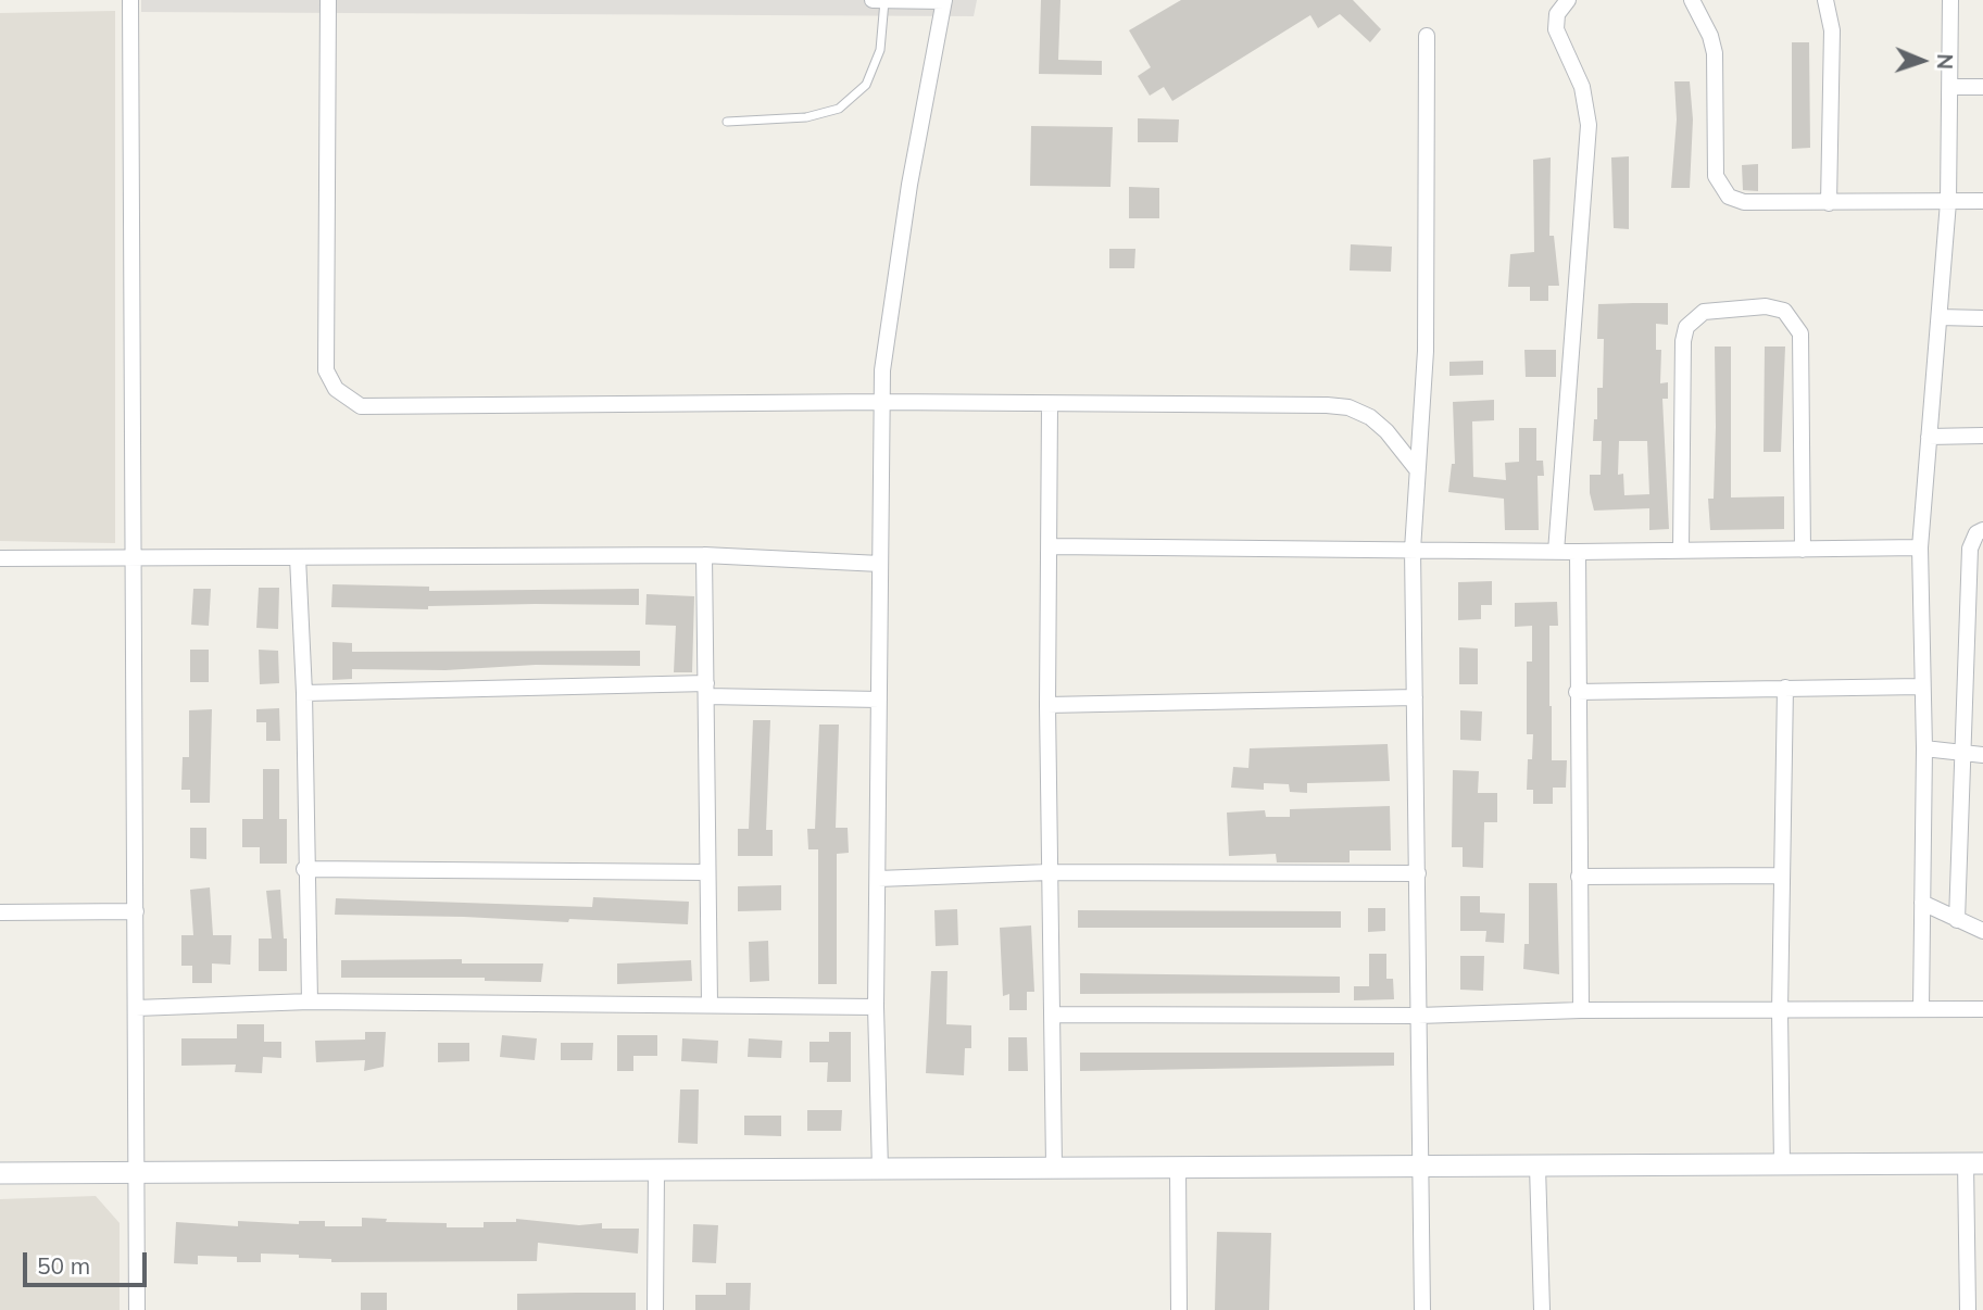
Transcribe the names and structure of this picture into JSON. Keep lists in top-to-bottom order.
{
  "scale_bar": "50 m",
  "north": "right"
}
